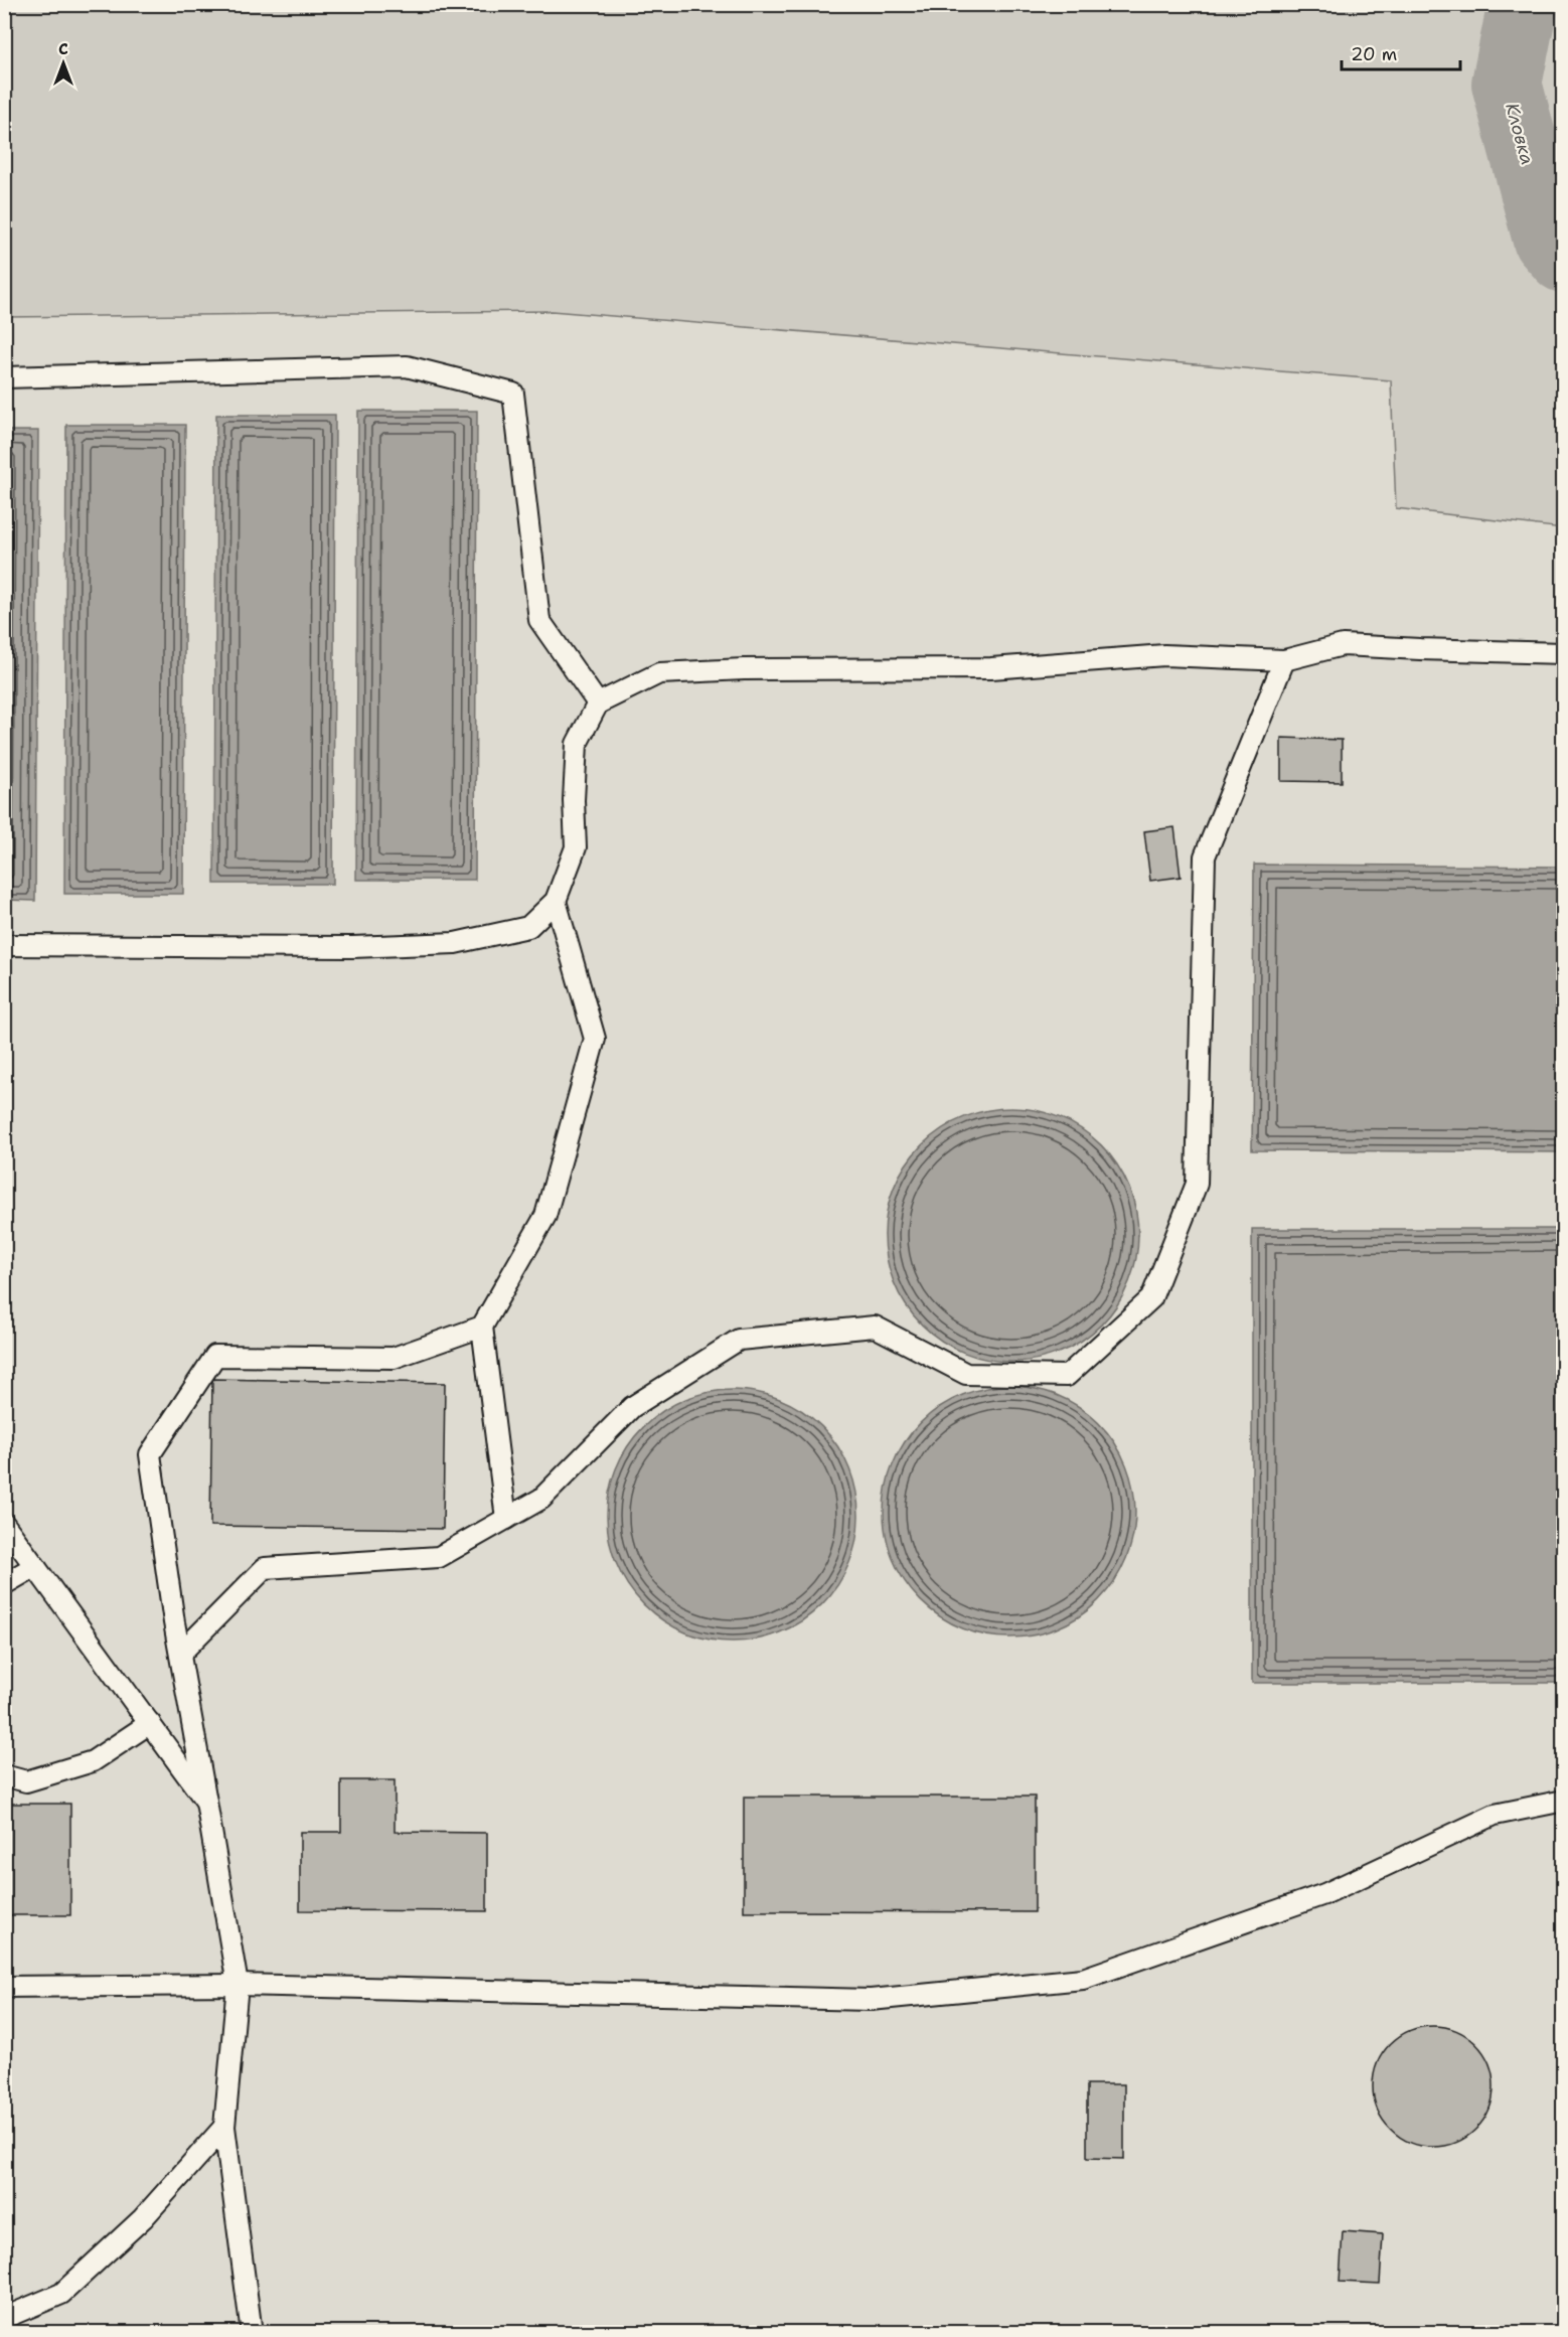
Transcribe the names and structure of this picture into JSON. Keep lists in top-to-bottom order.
{
  "water": ["Кловка"],
  "scale_bar": "20 m",
  "north": "top"
}
